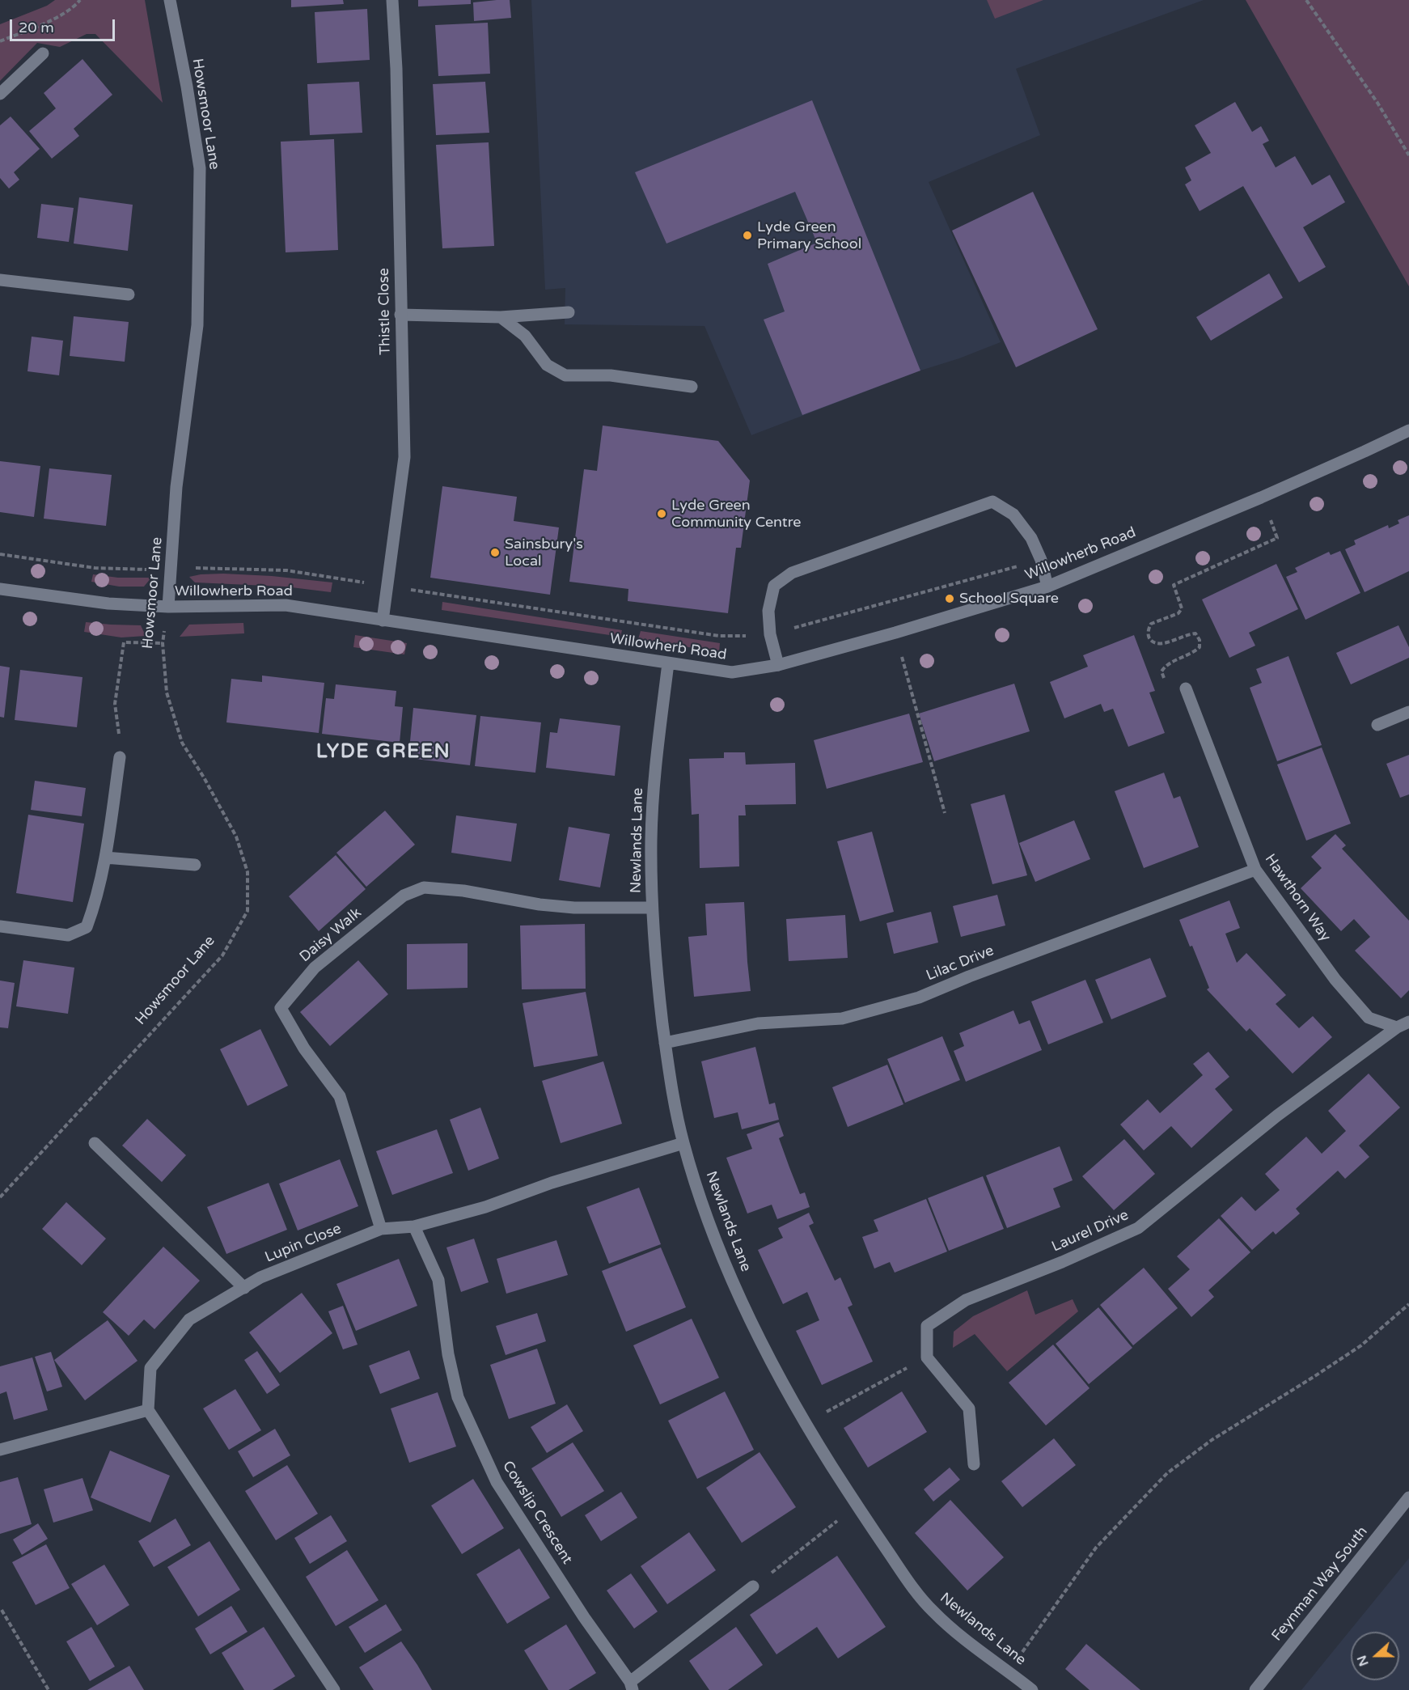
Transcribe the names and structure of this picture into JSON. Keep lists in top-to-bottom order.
{
  "streets": {
    "street": [
      "Howsmoor Lane",
      "Thistle Close",
      "Willowherb Road",
      "Newlands Lane",
      "Hawthorn Way",
      "Daisy Walk",
      "Lilac Drive",
      "Laurel Drive",
      "Lupin Close",
      "Cowslip Crescent",
      "Feynman Way South"
    ]
  },
  "crossings": [
    ["Howsmoor Lane", "Willowherb Road"],
    ["Thistle Close", "Willowherb Road"],
    ["Willowherb Road", "Newlands Lane"],
    ["Newlands Lane", "Daisy Walk"],
    ["Newlands Lane", "Lilac Drive"],
    ["Newlands Lane", "Lupin Close"],
    ["Hawthorn Way", "Lilac Drive"],
    ["Hawthorn Way", "Laurel Drive"],
    ["Daisy Walk", "Lupin Close"],
    ["Lupin Close", "Cowslip Crescent"]
  ],
  "districts": ["LYDE GREEN"],
  "places": [
    "Lyde Green Primary School",
    "Lyde Green Community Centre",
    "Sainsbury's Local",
    "School Square"
  ],
  "scale_bar": "20 m",
  "north": "left"
}
